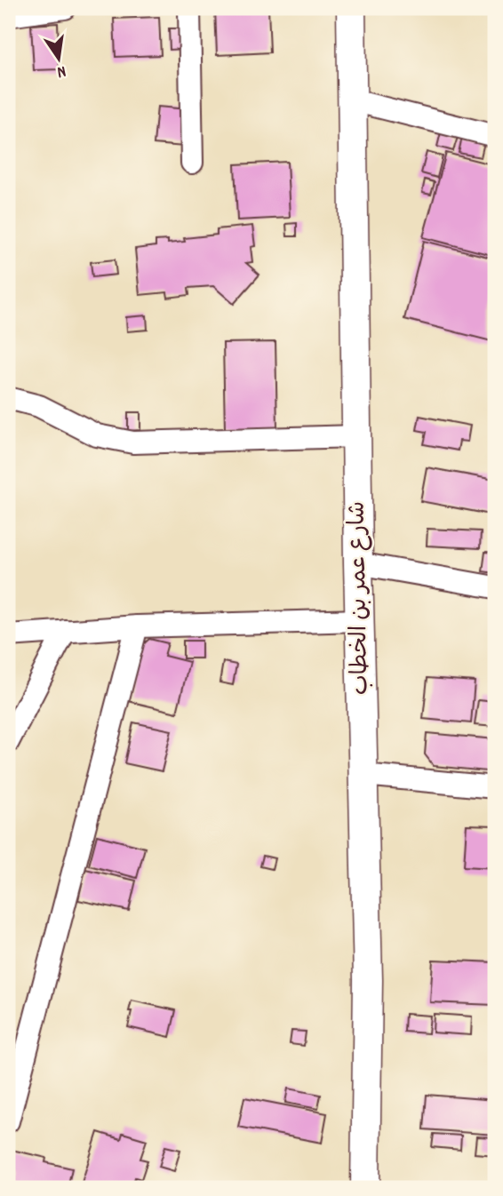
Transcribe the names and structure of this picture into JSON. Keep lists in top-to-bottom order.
{
  "streets": {
    "main road": ["شارع عمر بن الخطاب"]
  },
  "north": "bottom"
}
